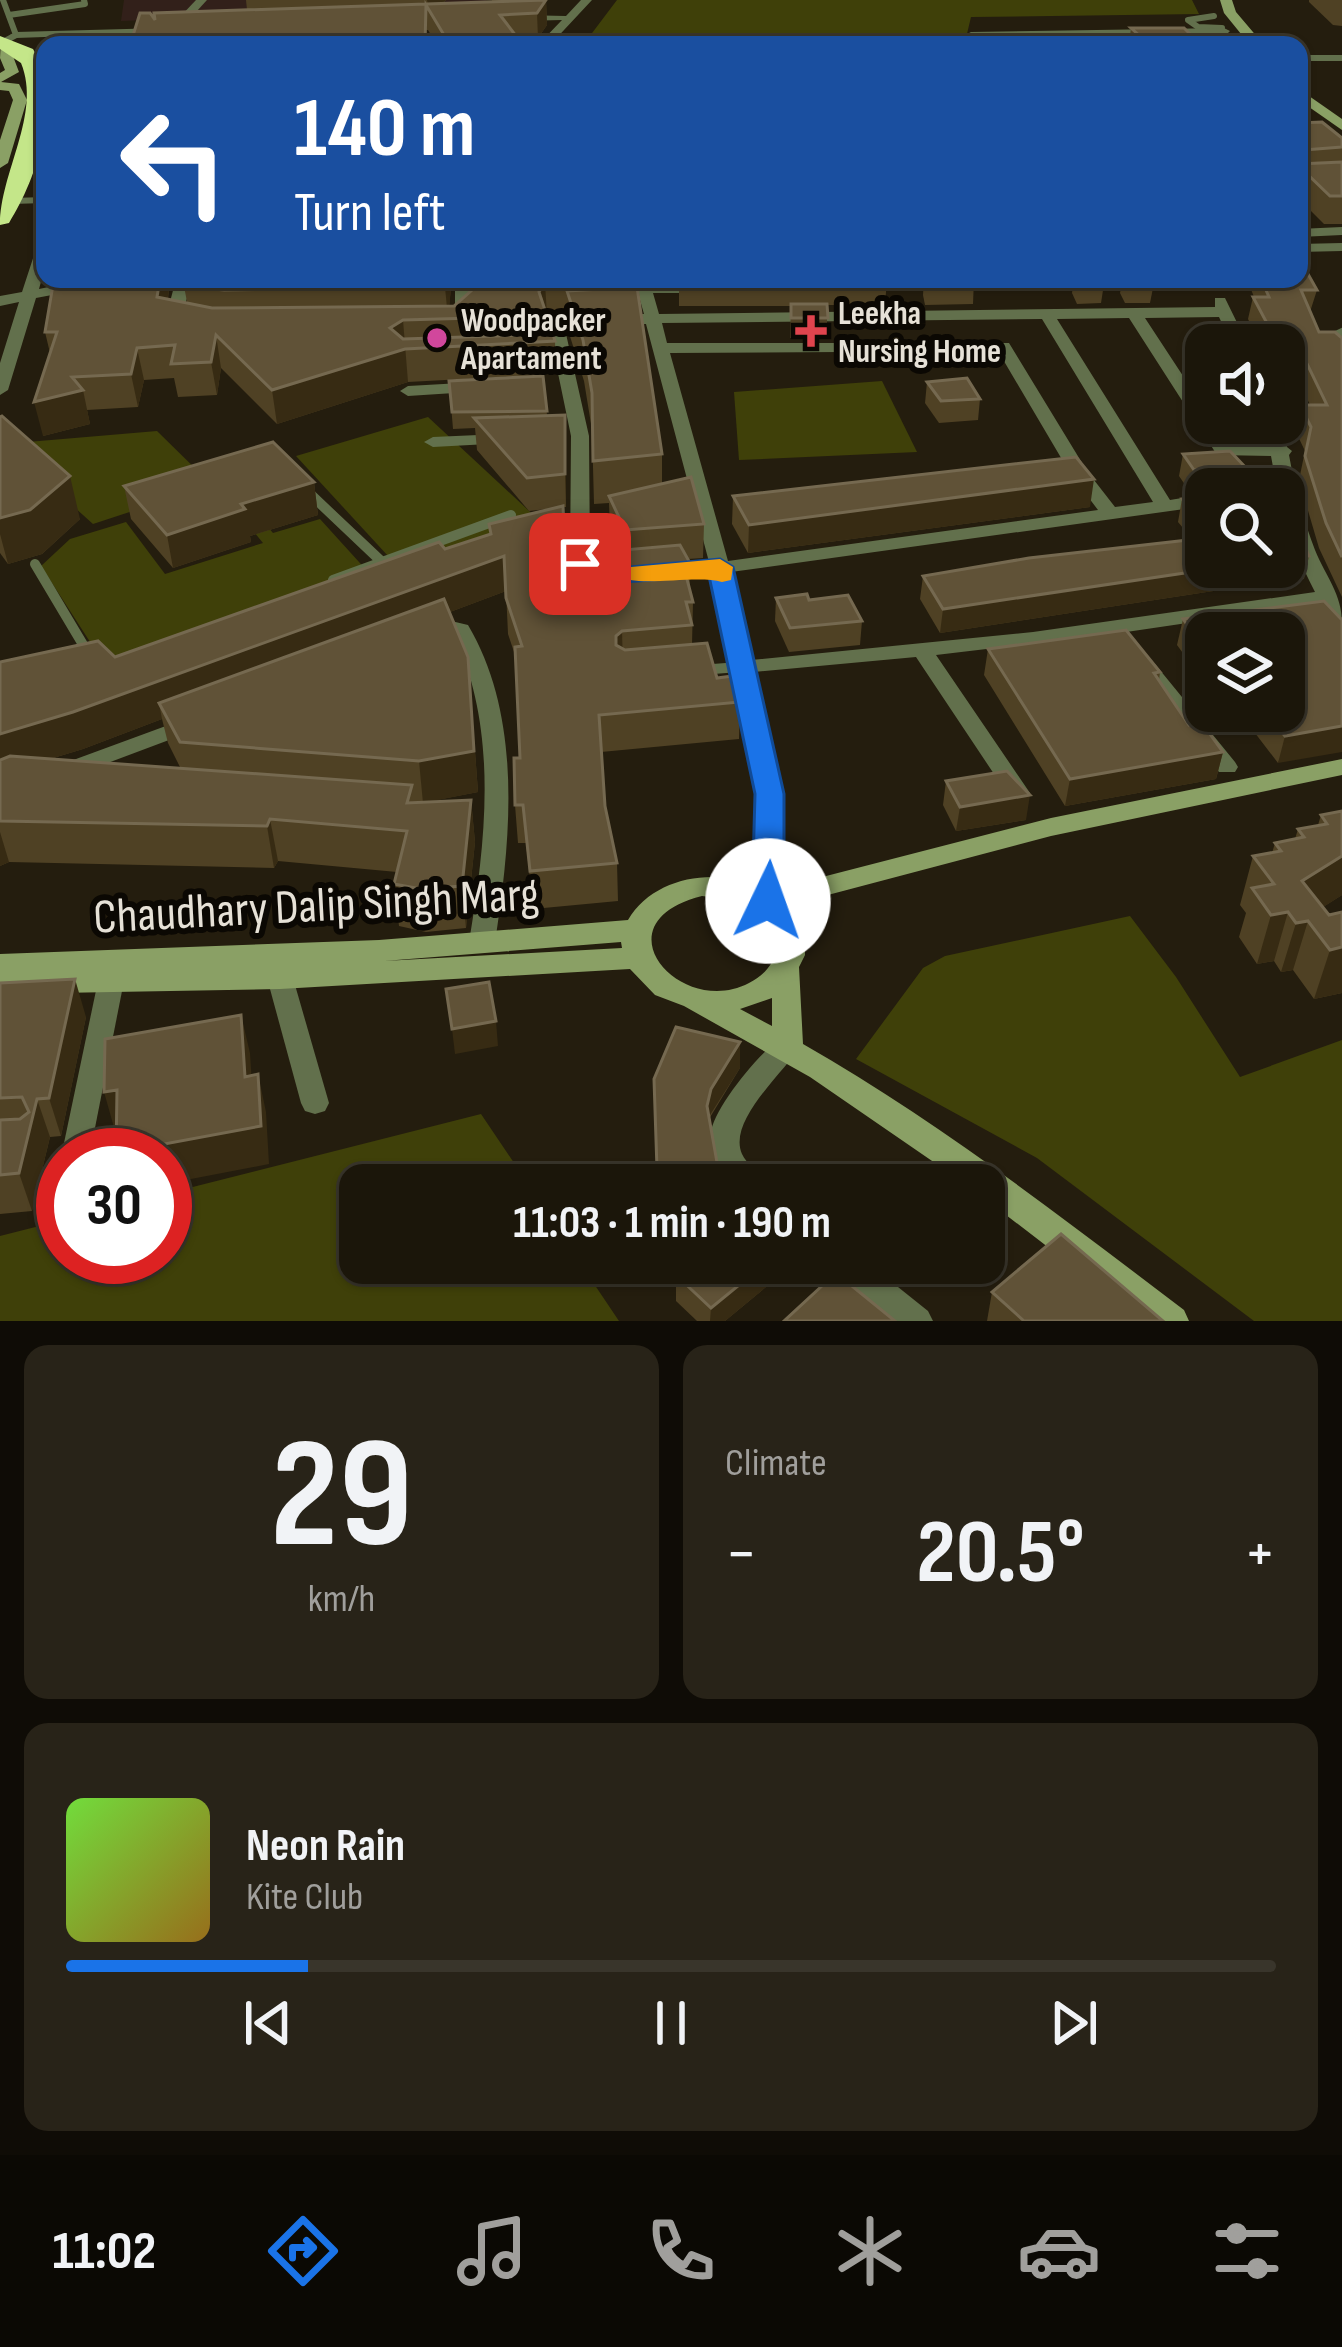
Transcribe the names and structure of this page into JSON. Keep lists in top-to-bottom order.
{
  "streets": {
    "street": ["Chaudhary Dalip Singh Marg"]
  },
  "places": {
    "health": ["Leekha Nursing Home"],
    "other": ["Woodpacker Apartament"]
  },
  "page": {
    "turn": ["140 m", "Turn left"],
    "limit": "30",
    "trip": "11:03 · 1 min · 190 m",
    "tile": [
      ["29", "km/h"],
      "Climate"
    ],
    "heat": ["−", "20.5°", "+"],
    "song": ["Neon Rain", "Kite Club"],
    "tabs": "11:02"
  }
}
